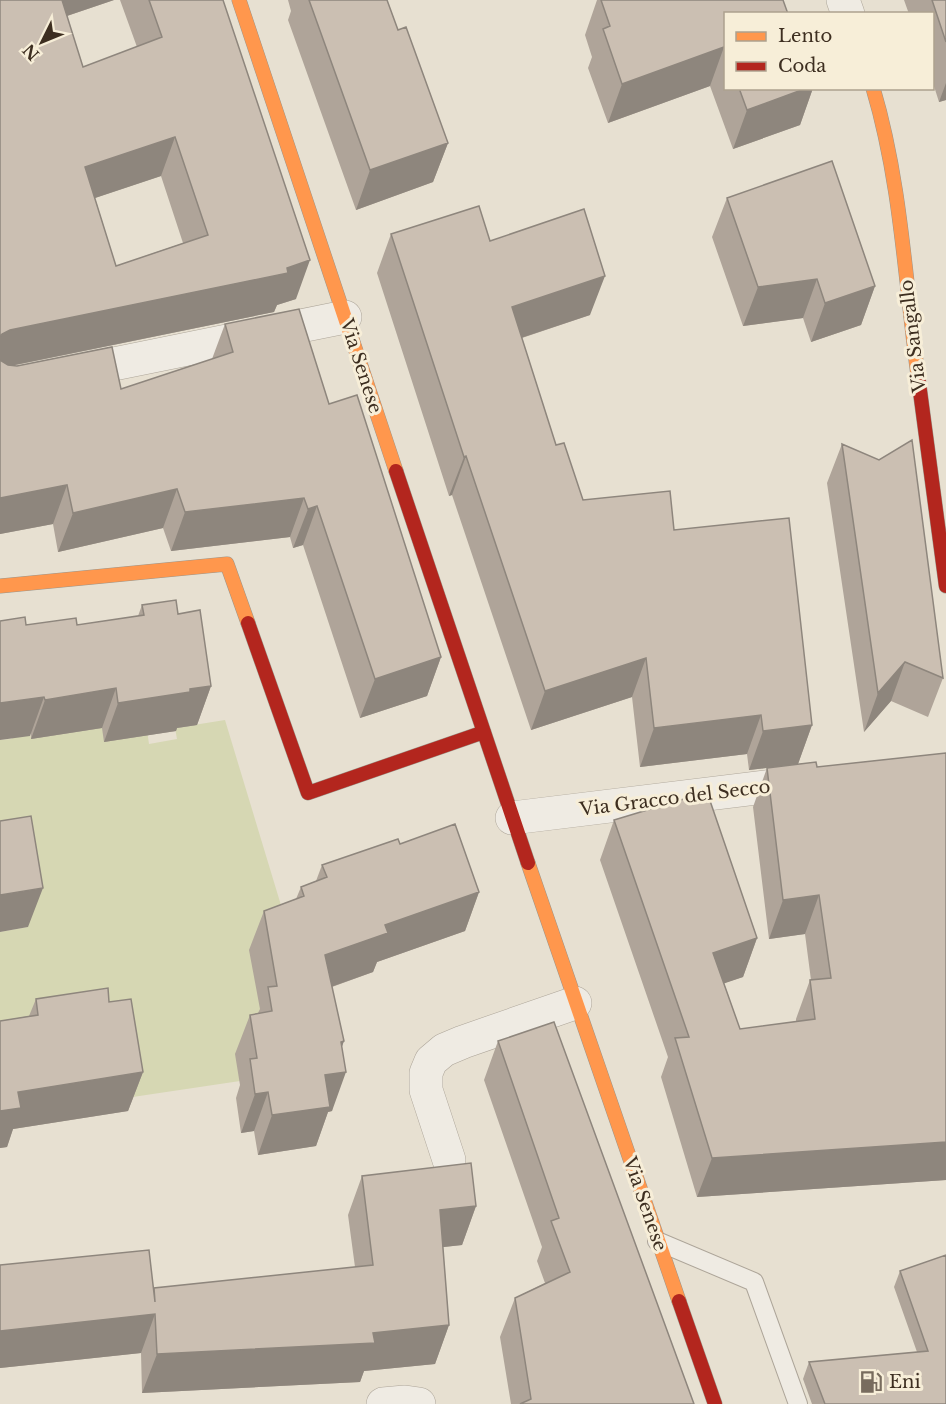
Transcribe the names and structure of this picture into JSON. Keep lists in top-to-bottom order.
{
  "streets": {
    "main road": ["Via Sangallo", "Via Senese"],
    "street": ["Via Gracco del Secco"]
  },
  "crossings": [
    ["Via Senese", "Via Gracco del Secco"]
  ],
  "places": {
    "fuel station": ["Eni"]
  },
  "legend": ["Lento", "Coda"],
  "north": "bottom left"
}
